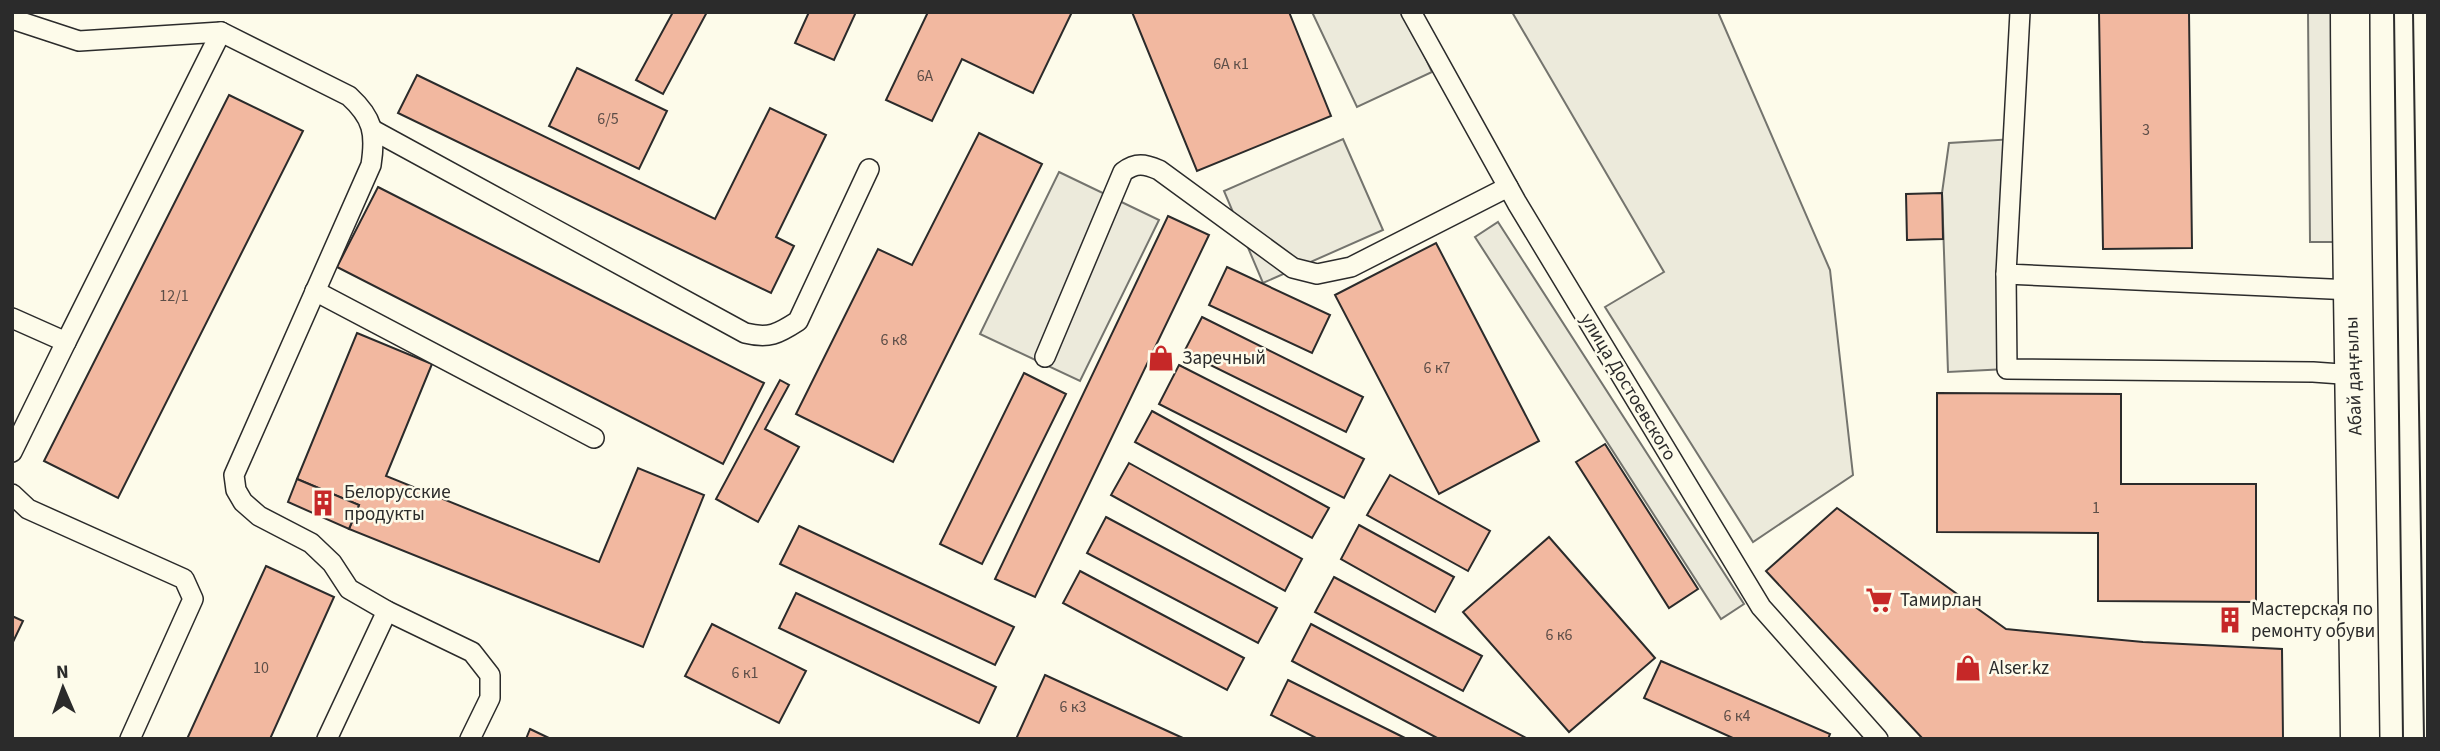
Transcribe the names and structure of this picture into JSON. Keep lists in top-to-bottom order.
{
  "streets": {
    "main road": ["Абай даңғылы"],
    "lane": ["улица Достоевского"]
  },
  "places": {
    "shop": ["Заречный", "Alser.kz"],
    "building": ["Белорусские продукты", "Мастерская по ремонту обуви"],
    "supermarket": ["Тамирлан"]
  },
  "house_numbers": [
    "6А к1",
    "6А",
    "6/5",
    "3",
    "12/1",
    "6 к8",
    "6 к7",
    "1",
    "6 к6",
    "10",
    "6 к1",
    "6 к3",
    "6 к4"
  ],
  "north": "top"
}
